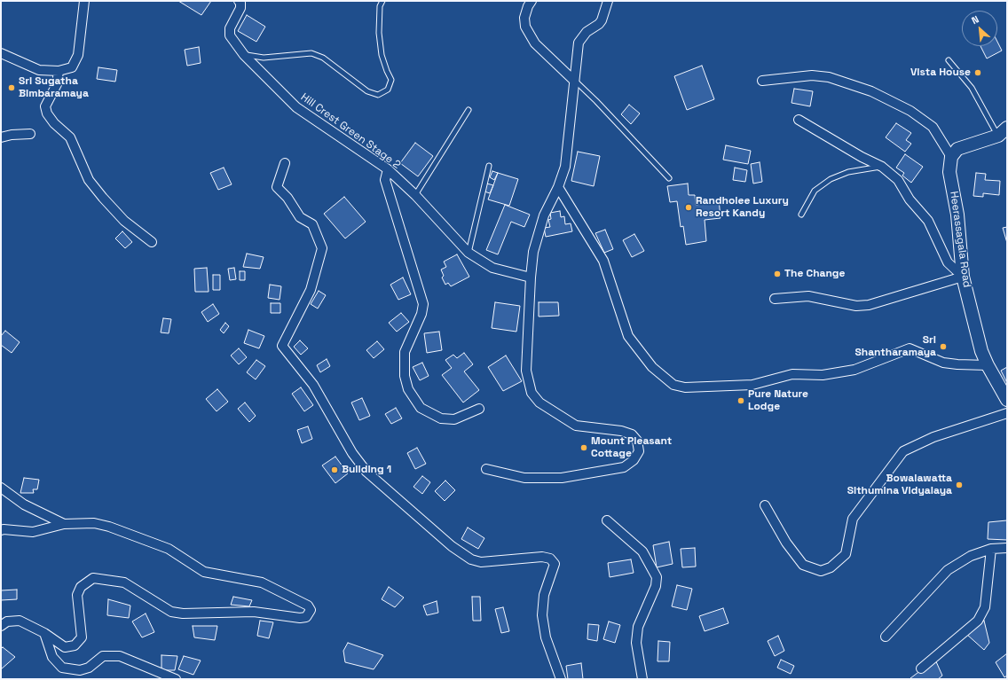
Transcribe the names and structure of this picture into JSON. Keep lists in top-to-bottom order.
{
  "streets": {
    "street": ["Hill Crest Green Stage 2", "Heerassagala Road"]
  },
  "places": [
    "Vista House",
    "Sri Sugatha Bimbaramaya",
    "Randholee Luxury Resort Kandy",
    "The Change",
    "Sri Shantharamaya",
    "Pure Nature Lodge",
    "Mount Pleasant Cottage",
    "Building 1",
    "Bowalawatta Sithumina Vidyalaya"
  ],
  "north": "top left"
}
